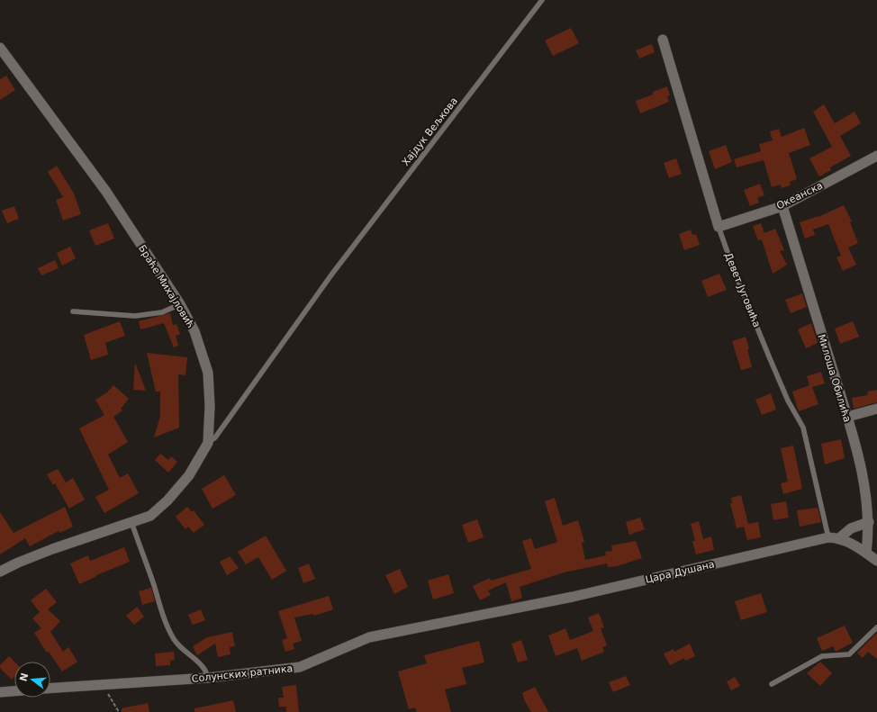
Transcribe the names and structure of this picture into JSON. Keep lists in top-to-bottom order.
{
  "streets": {
    "street": [
      "Океанска",
      "Браће Михајловић",
      "Девет Југовића",
      "Милоша Обилића",
      "Цара Душана",
      "Солунских ратника"
    ],
    "lane": ["Хајдук Вељкова"]
  },
  "crossings": [
    ["Хајдук Вељкова", "Браће Михајловић"],
    ["Океанска", "Девет Југовића"],
    ["Океанска", "Милоша Обилића"],
    ["Девет Југовића", "Цара Душана"],
    ["Милоша Обилића", "Цара Душана"],
    ["Цара Душана", "Солунских ратника"]
  ],
  "north": "left"
}
